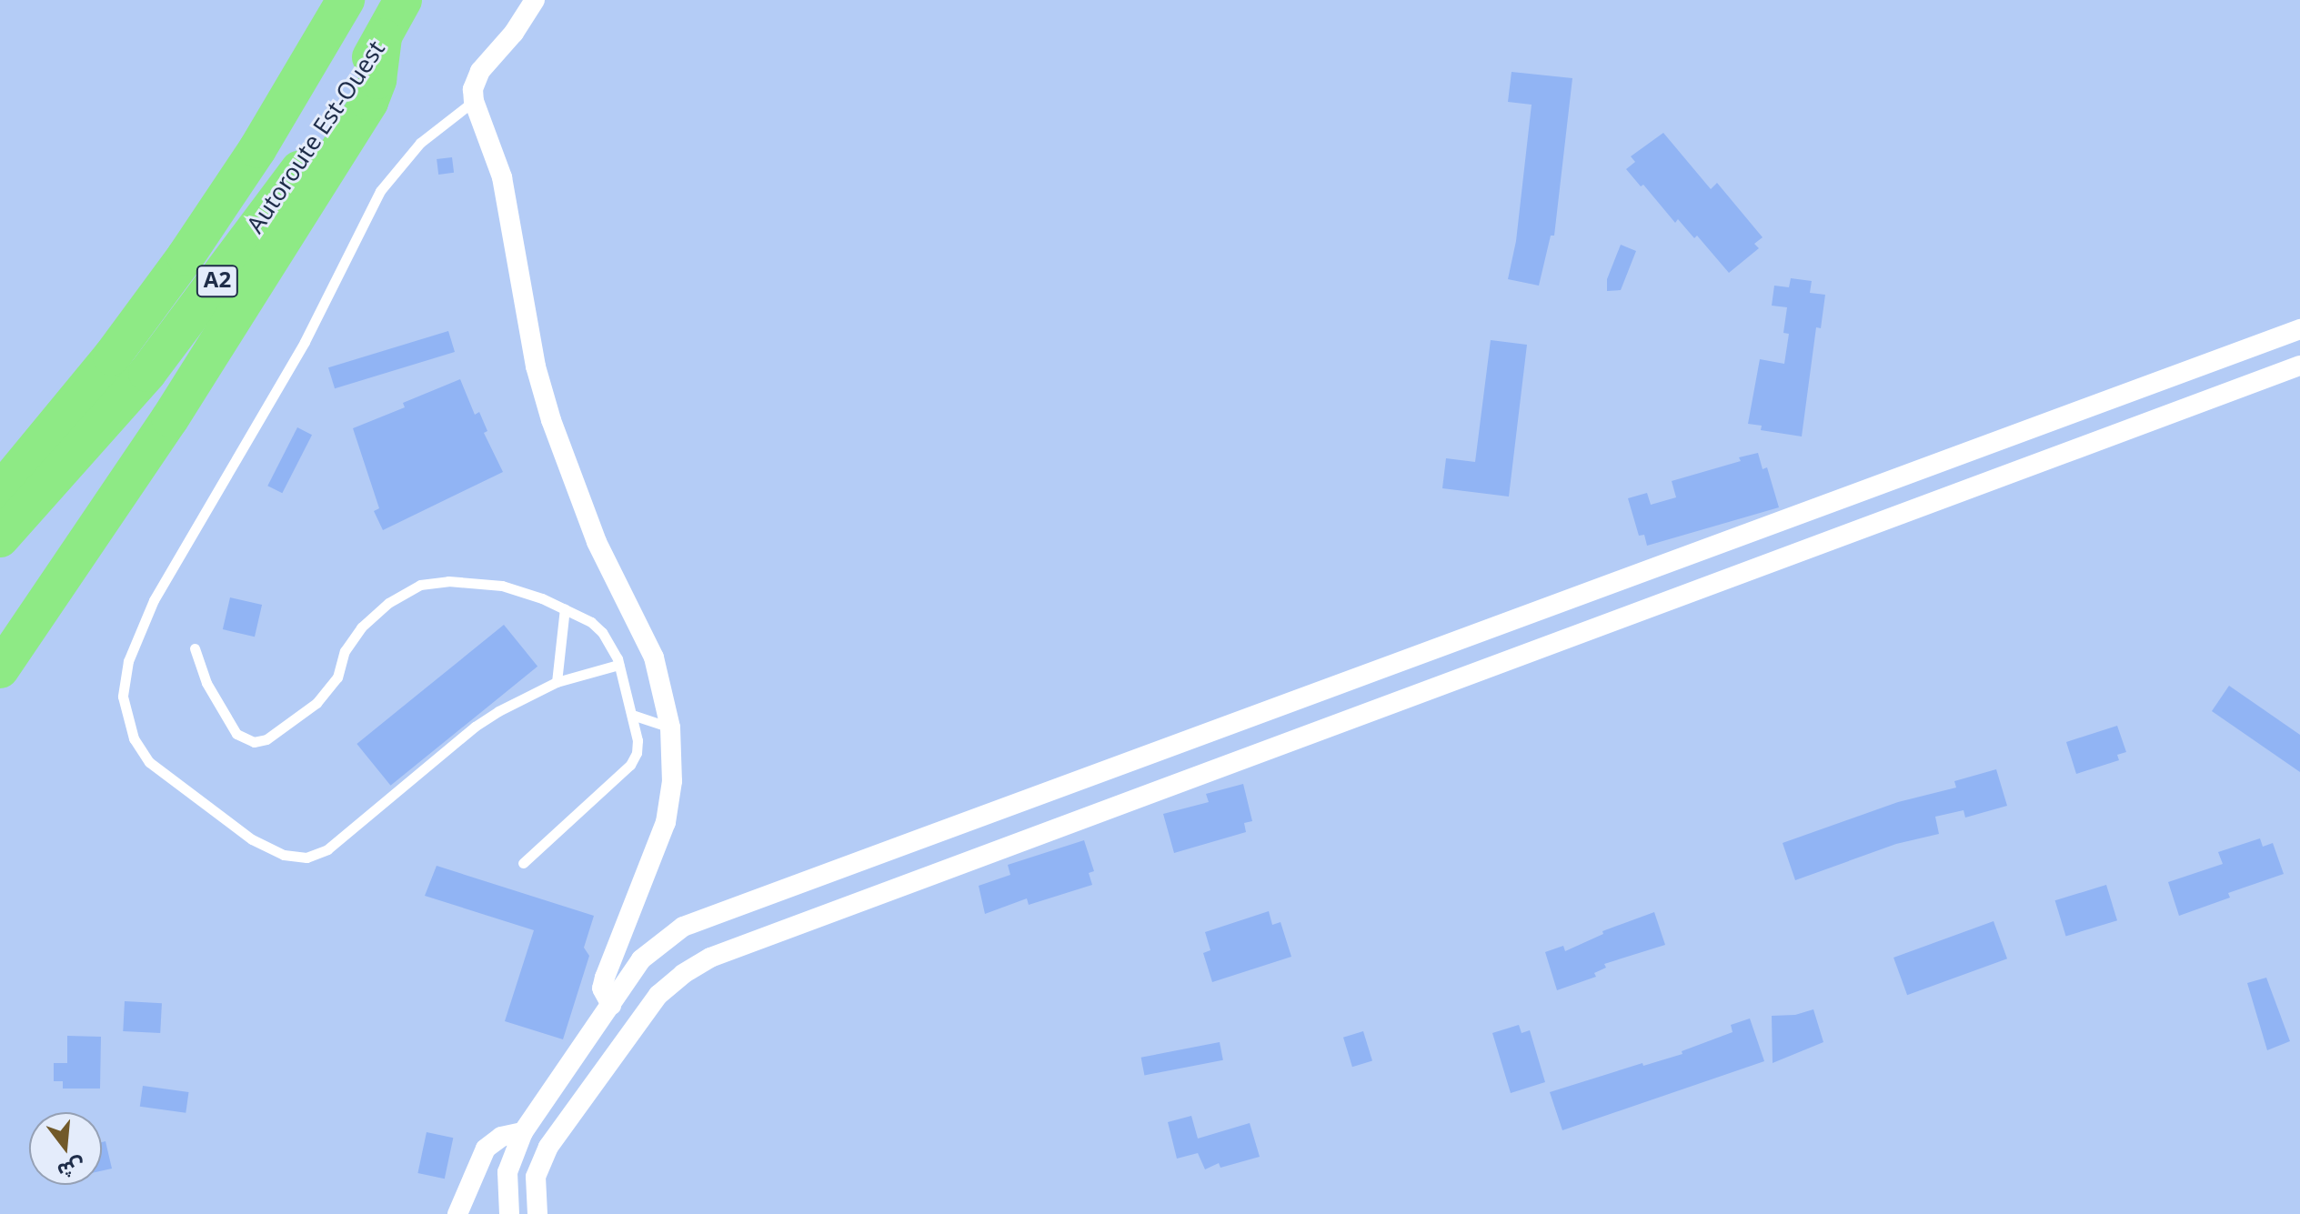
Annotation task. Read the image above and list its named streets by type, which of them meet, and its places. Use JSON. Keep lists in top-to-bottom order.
{
  "streets": {
    "highway": ["Autoroute Est-Ouest", "A2"]
  },
  "north": "bottom"
}
